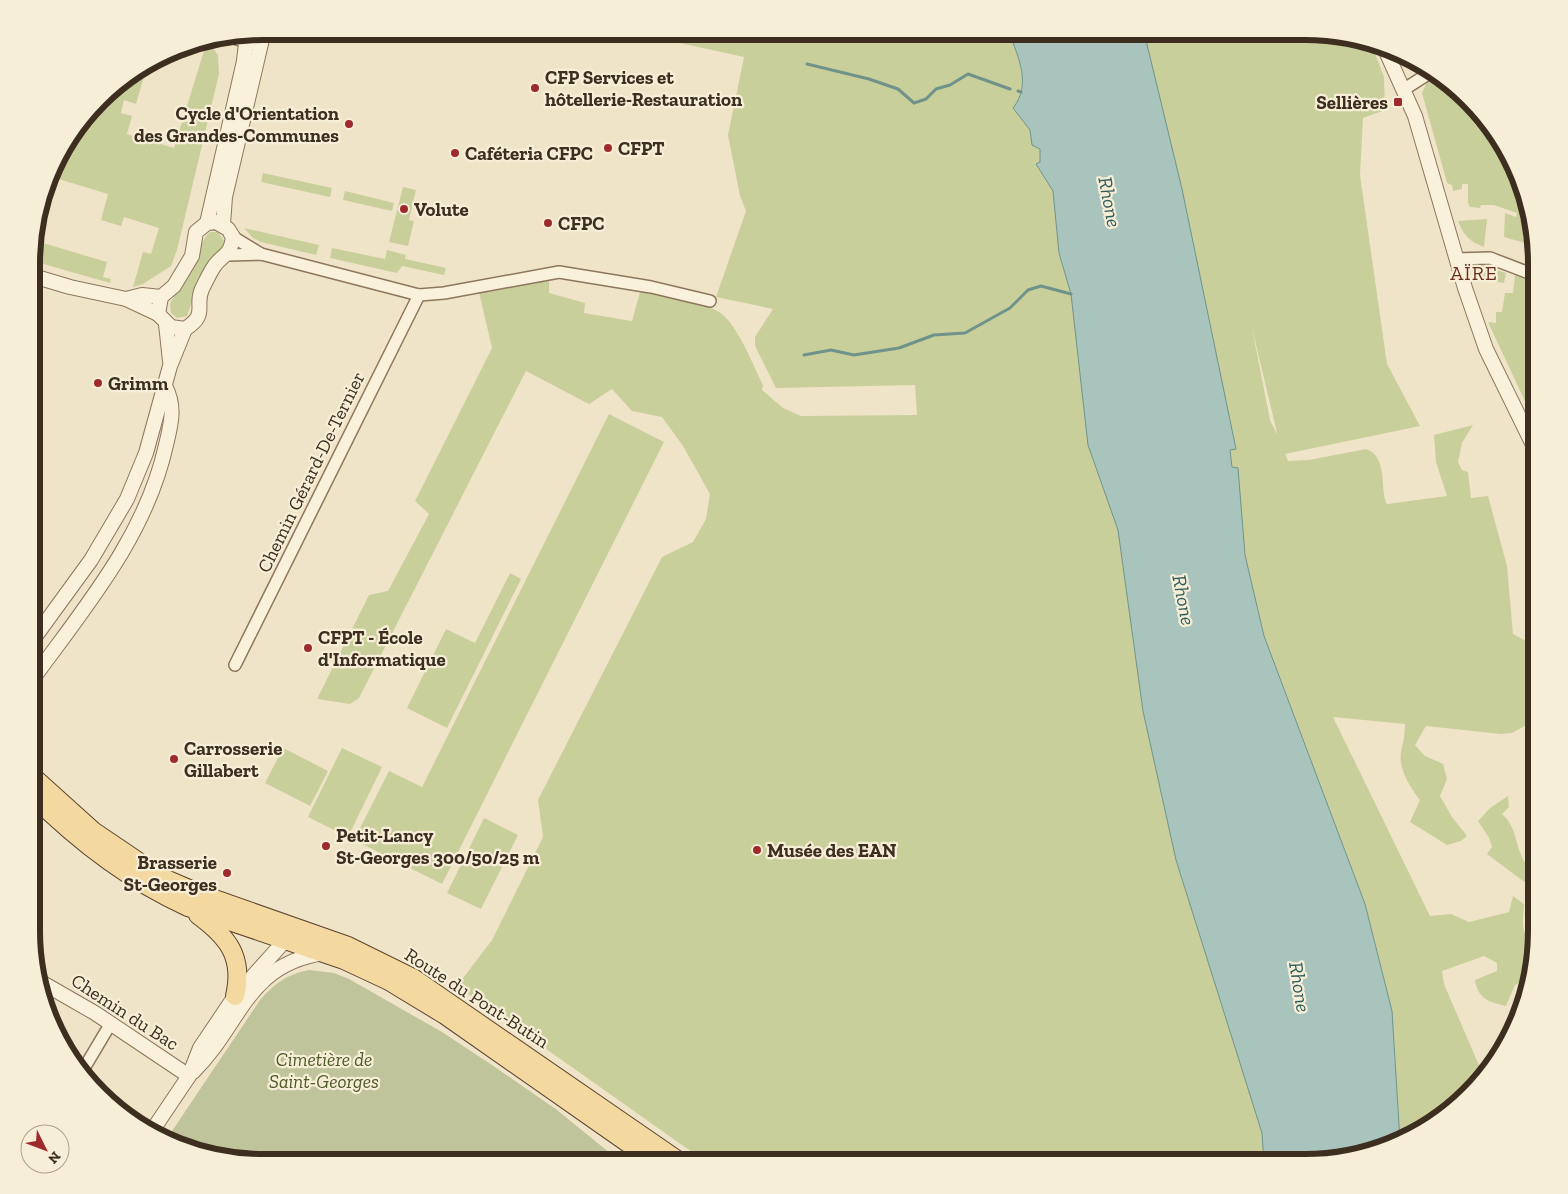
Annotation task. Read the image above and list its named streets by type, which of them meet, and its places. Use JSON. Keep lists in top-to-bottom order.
{
  "streets": {
    "main road": ["Route du Pont-Butin"],
    "street": ["Chemin Gérard-De-Ternier", "Chemin du Bac"]
  },
  "districts": ["AÏRE"],
  "water": ["Rhone"],
  "parks": ["Cimetière de Saint-Georges"],
  "places": {
    "other": [
      "CFP Services et hôtellerie-Restauration",
      "Cycle d'Orientation des Grandes-Communes",
      "CFPT",
      "Caféteria CFPC",
      "Volute",
      "CFPC",
      "Grimm",
      "CFPT - École d'Informatique",
      "Carrosserie Gillabert",
      "Petit-Lancy St-Georges 300/50/25 m",
      "Musée des EAN",
      "Brasserie St-Georges"
    ],
    "transit": ["Sellières"]
  },
  "north": "bottom right"
}
